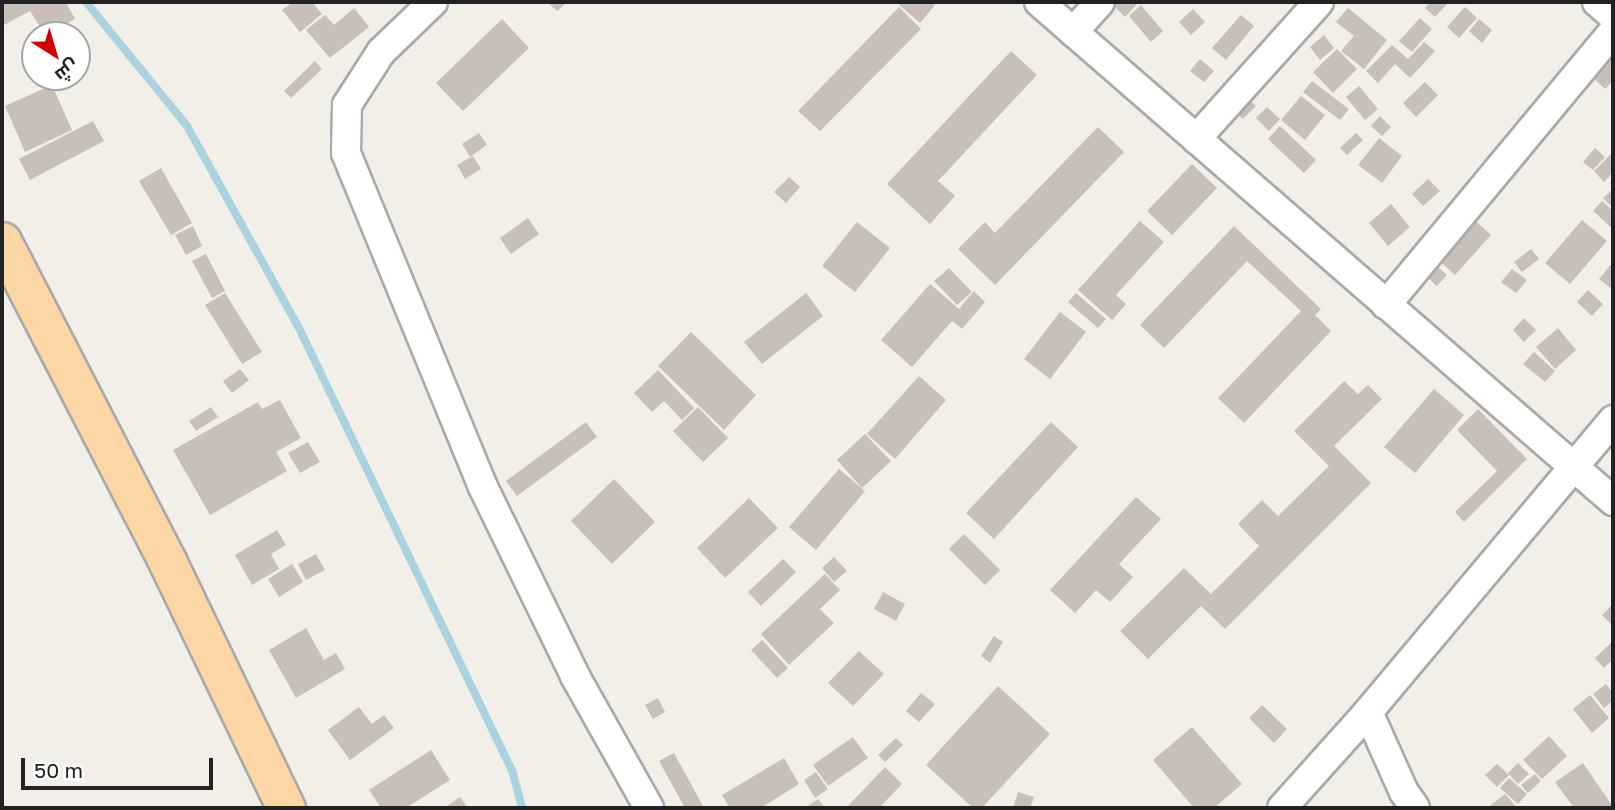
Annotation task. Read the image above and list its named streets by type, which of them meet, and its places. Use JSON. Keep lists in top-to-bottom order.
{
  "scale_bar": "50 m",
  "north": "bottom right"
}
